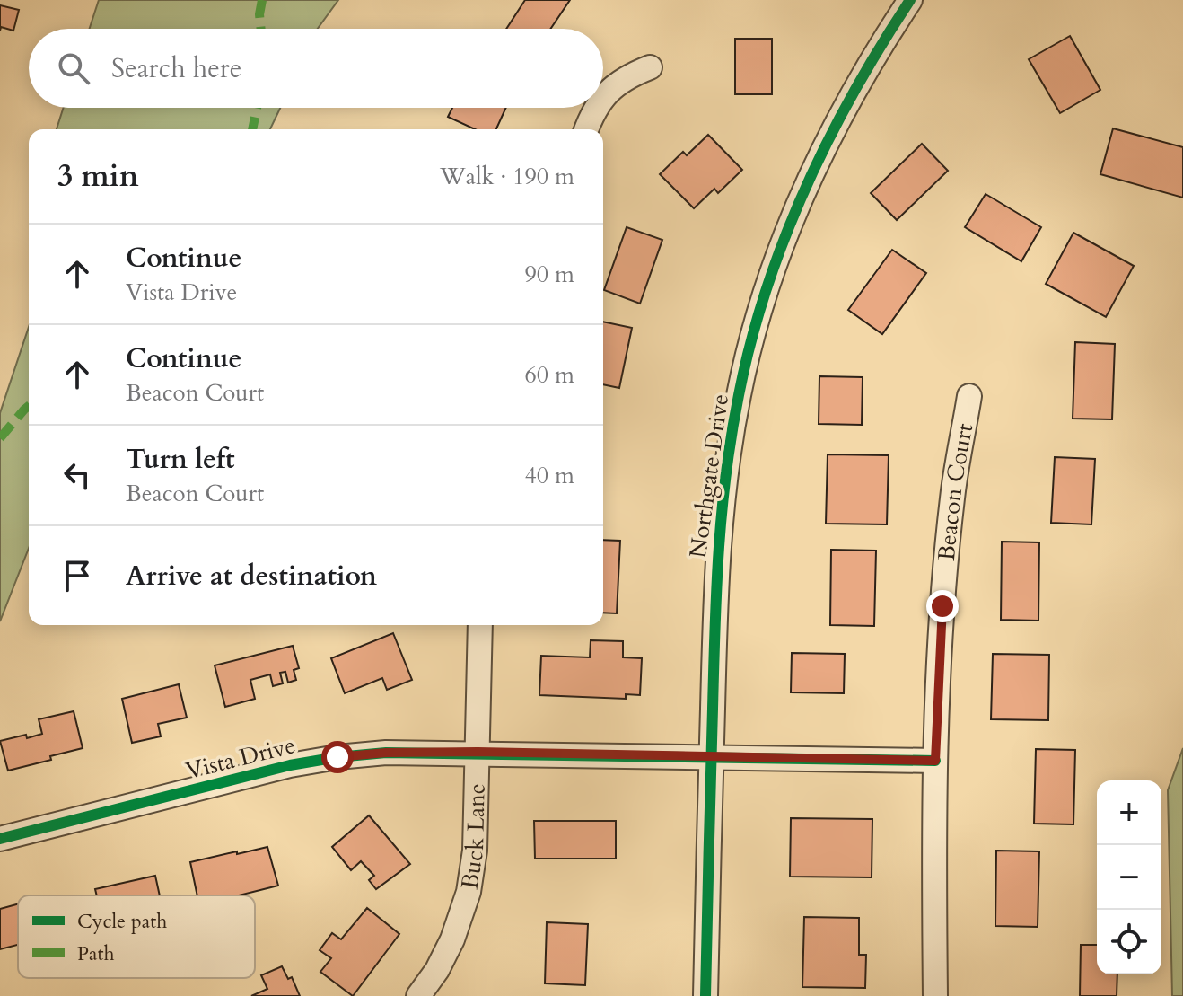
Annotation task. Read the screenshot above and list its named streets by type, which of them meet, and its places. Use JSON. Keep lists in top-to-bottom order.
{
  "streets": {
    "street": [
      "Northgate Drive",
      "Beacon Court",
      "Vista Drive",
      "Buck Lane"
    ]
  },
  "crossings": [
    ["Northgate Drive", "Vista Drive"],
    ["Vista Drive", "Buck Lane"]
  ],
  "legend": ["Cycle path", "Path"],
  "page": {
    "search": "Search here",
    "heading": ["3 min", "Walk · 190 m"],
    "list": [
      ["Continue", "Vista Drive", "90 m"],
      ["Continue", "Beacon Court", "60 m"],
      ["Turn left", "Beacon Court", "40 m"],
      "Arrive at destination"
    ],
    "map_buttons": ["+", "−"]
  }
}
